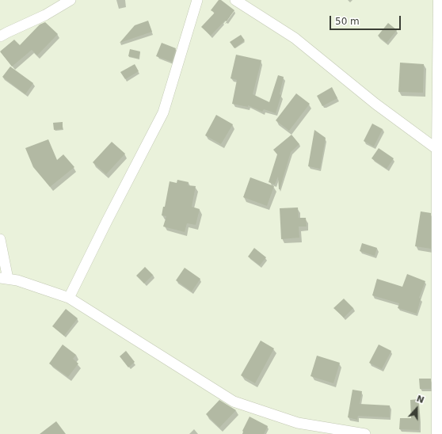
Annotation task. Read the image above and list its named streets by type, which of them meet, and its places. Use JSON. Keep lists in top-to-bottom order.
{
  "scale_bar": "50 m",
  "north": "top"
}
